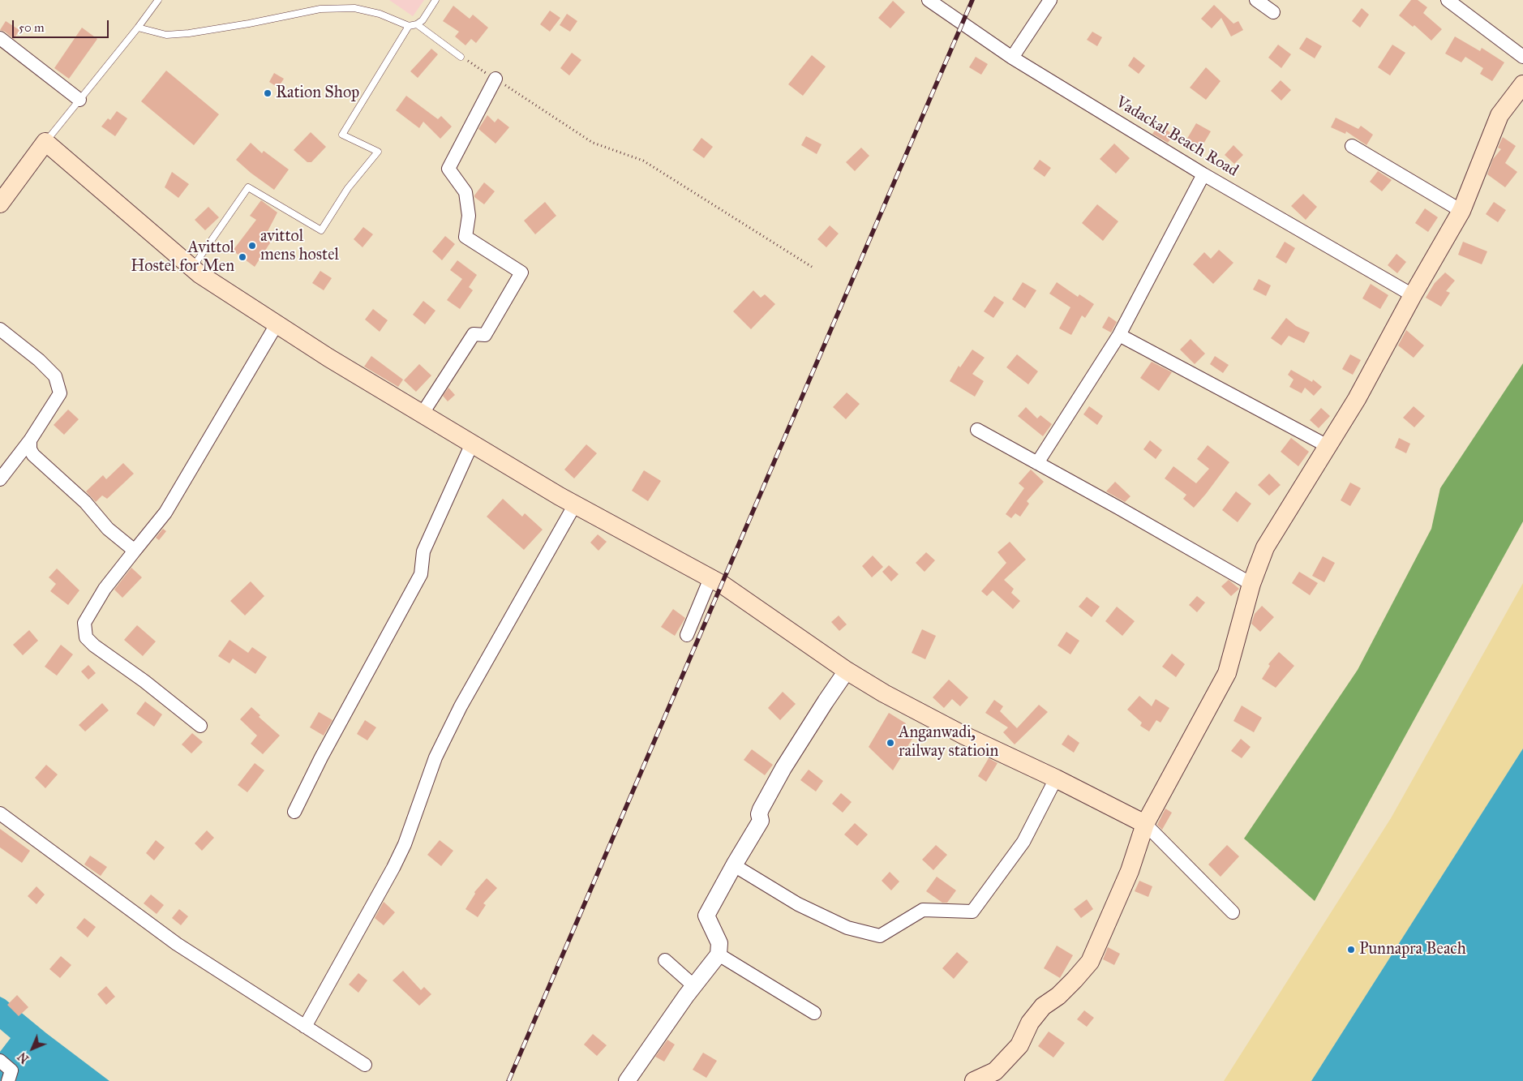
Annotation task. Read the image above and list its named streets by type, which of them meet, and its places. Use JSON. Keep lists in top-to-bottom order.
{
  "streets": {
    "street": ["Vadackal Beach Road"]
  },
  "places": [
    "Ration Shop",
    "avittol mens hostel",
    "Avittol Hostel for Men",
    "Anganwadi, railway statioin",
    "Punnapra Beach"
  ],
  "scale_bar": "50 m",
  "north": "bottom left"
}
